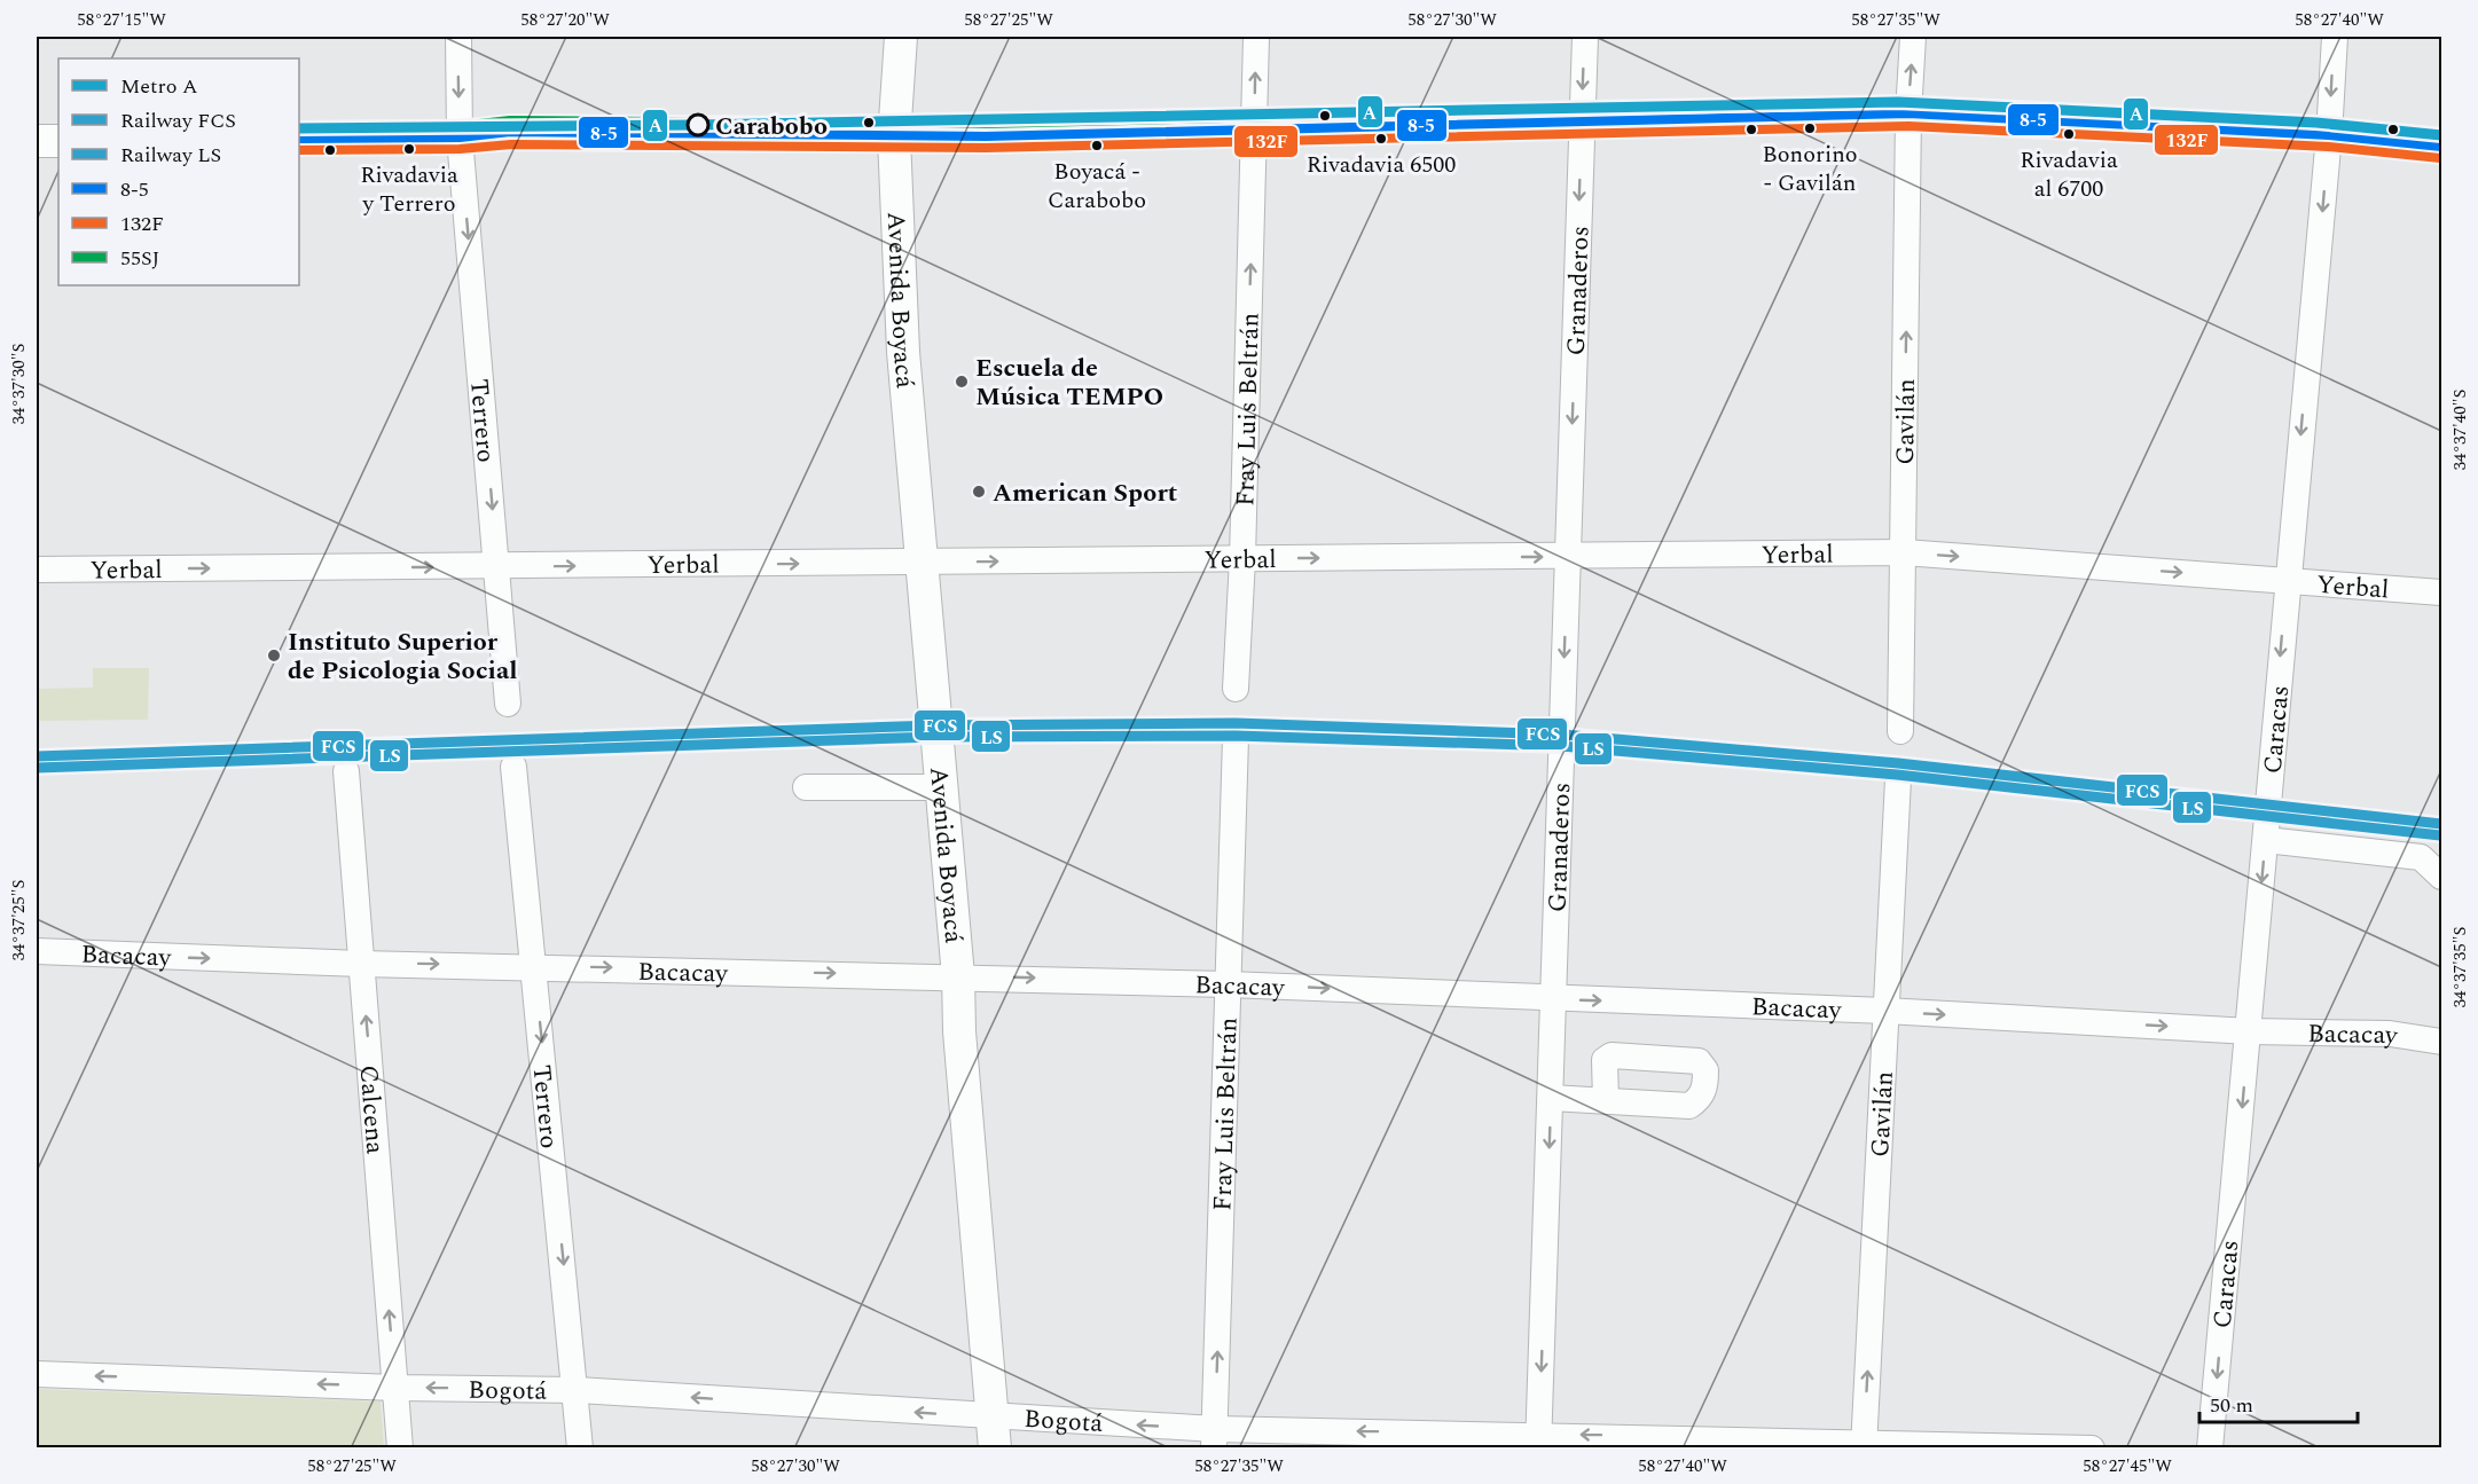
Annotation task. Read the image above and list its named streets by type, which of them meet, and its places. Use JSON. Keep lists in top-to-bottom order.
{
  "streets": {
    "main road": ["Avenida Boyacá"],
    "street": [
      "Granaderos",
      "Fray Luis Beltrán",
      "Terrero",
      "Gavilán",
      "Yerbal",
      "Caracas",
      "Bacacay",
      "Calcena",
      "Bogotá"
    ]
  },
  "crossings": [
    ["Granaderos", "Yerbal"],
    ["Granaderos", "Bacacay"],
    ["Granaderos", "Bogotá"],
    ["Avenida Boyacá", "Yerbal"],
    ["Avenida Boyacá", "Bacacay"],
    ["Avenida Boyacá", "Bogotá"],
    ["Fray Luis Beltrán", "Yerbal"],
    ["Fray Luis Beltrán", "Bacacay"],
    ["Fray Luis Beltrán", "Bogotá"],
    ["Terrero", "Yerbal"],
    ["Terrero", "Bacacay"],
    ["Terrero", "Bogotá"],
    ["Gavilán", "Yerbal"],
    ["Gavilán", "Bacacay"],
    ["Gavilán", "Bogotá"],
    ["Yerbal", "Caracas"],
    ["Caracas", "Bacacay"],
    ["Bacacay", "Calcena"],
    ["Calcena", "Bogotá"]
  ],
  "one_way": [
    "Granaderos",
    "Fray Luis Beltrán",
    "Terrero",
    "Gavilán",
    "Yerbal",
    "Caracas",
    "Bacacay",
    "Calcena",
    "Bogotá"
  ],
  "places": [
    "Carabobo",
    "Bonorino - Gavilán",
    "Rivadavia al 6700",
    "Rivadavia 6500",
    "Boyacá - Carabobo",
    "Rivadavia y Terrero",
    "Escuela de Música TEMPO",
    "American Sport",
    "Instituto Superior de Psicologia Social"
  ],
  "lines": [
    "metro line A",
    "transit line 55SJ",
    "transit line 8-5",
    "transit line 132F",
    "rail line FCS",
    "rail line LS"
  ],
  "legend": [
    "Metro A",
    "Railway FCS",
    "Railway LS",
    "8-5",
    "132F",
    "55SJ"
  ],
  "scale_bar": "50 m",
  "coordinates": [
    "58°27'15\"W",
    "58°27'20\"W",
    "58°27'25\"W",
    "58°27'30\"W",
    "58°27'35\"W",
    "58°27'40\"W",
    "34°37'30\"S",
    "34°37'40\"S",
    "34°37'25\"S",
    "34°37'35\"S",
    "58°27'45\"W"
  ]
}
